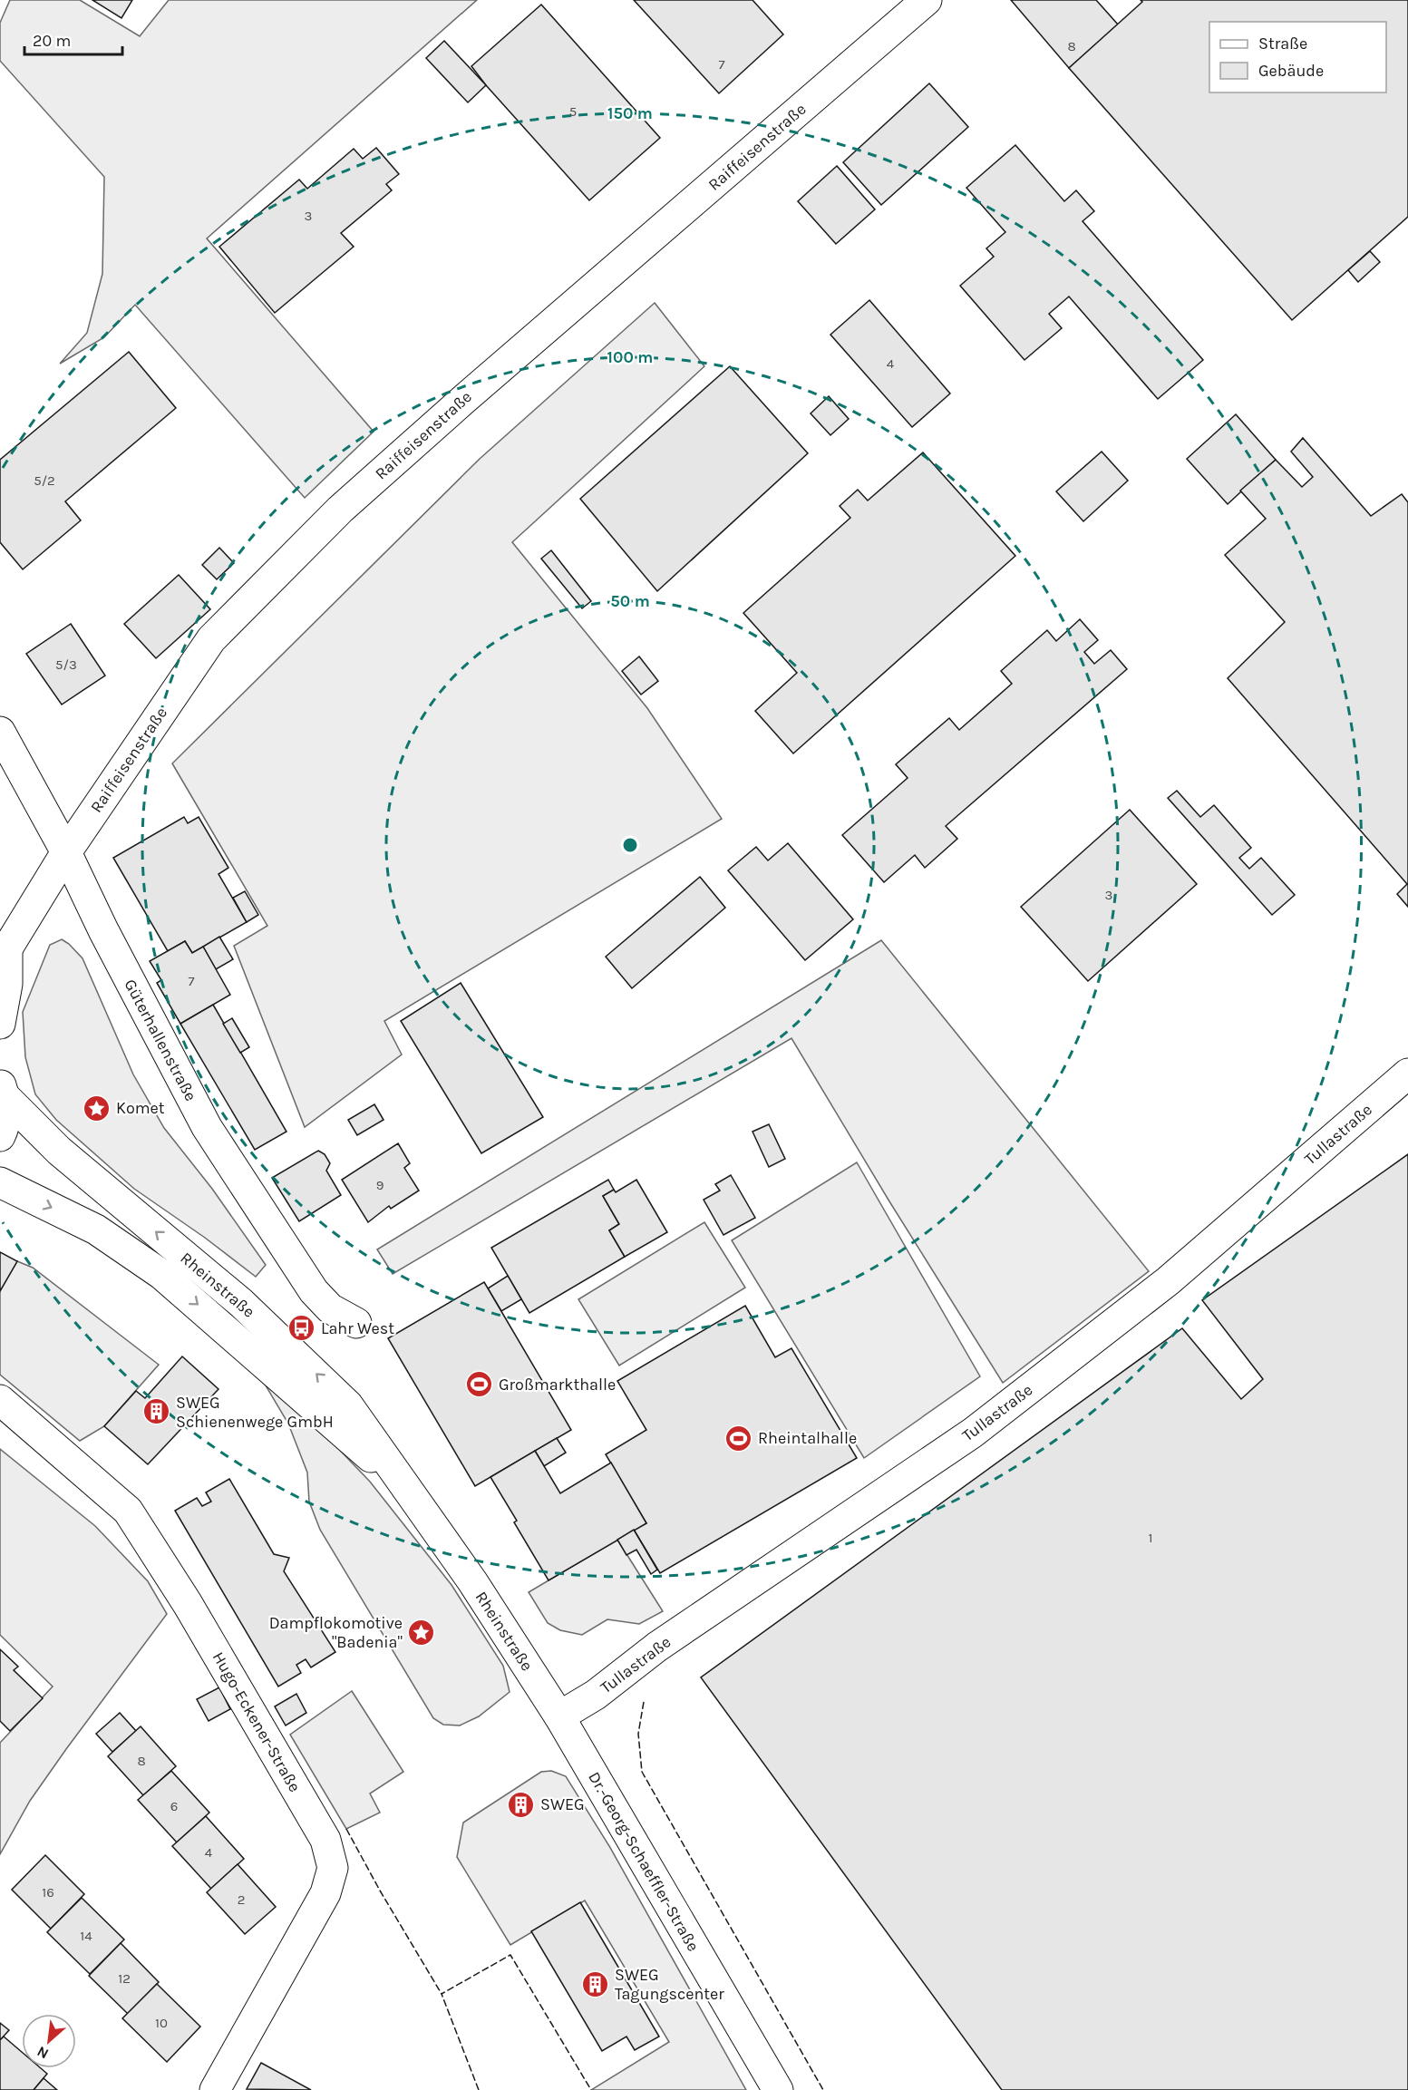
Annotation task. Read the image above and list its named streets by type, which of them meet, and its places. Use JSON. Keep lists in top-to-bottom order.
{
  "streets": {
    "street": [
      "Raiffeisenstraße",
      "Güterhallenstraße",
      "Tullastraße",
      "Rheinstraße",
      "Hugo-Eckener-Straße",
      "Dr.-Georg-Schaeffler-Straße"
    ]
  },
  "crossings": [
    ["Raiffeisenstraße", "Güterhallenstraße"],
    ["Tullastraße", "Rheinstraße"],
    ["Tullastraße", "Dr.-Georg-Schaeffler-Straße"],
    ["Rheinstraße", "Dr.-Georg-Schaeffler-Straße"]
  ],
  "places": {
    "place": ["Komet", "Dampflokomotive \"Badenia\""],
    "bus stop": ["Lahr West"],
    "sports": ["Großmarkthalle", "Rheintalhalle"],
    "building": ["SWEG Schienenwege GmbH", "SWEG", "SWEG Tagungscenter"]
  },
  "house_numbers": [
    "8",
    "7",
    "5",
    "3",
    "4",
    "5/2",
    "5/3",
    "3",
    "7",
    "9",
    "1",
    "8",
    "6",
    "4",
    "16",
    "2",
    "14",
    "12",
    "10"
  ],
  "legend": ["Straße", "Gebäude"],
  "scale_bar": "20 m",
  "north": "bottom left",
  "rings": ["150 m", "100 m", "50 m"]
}
